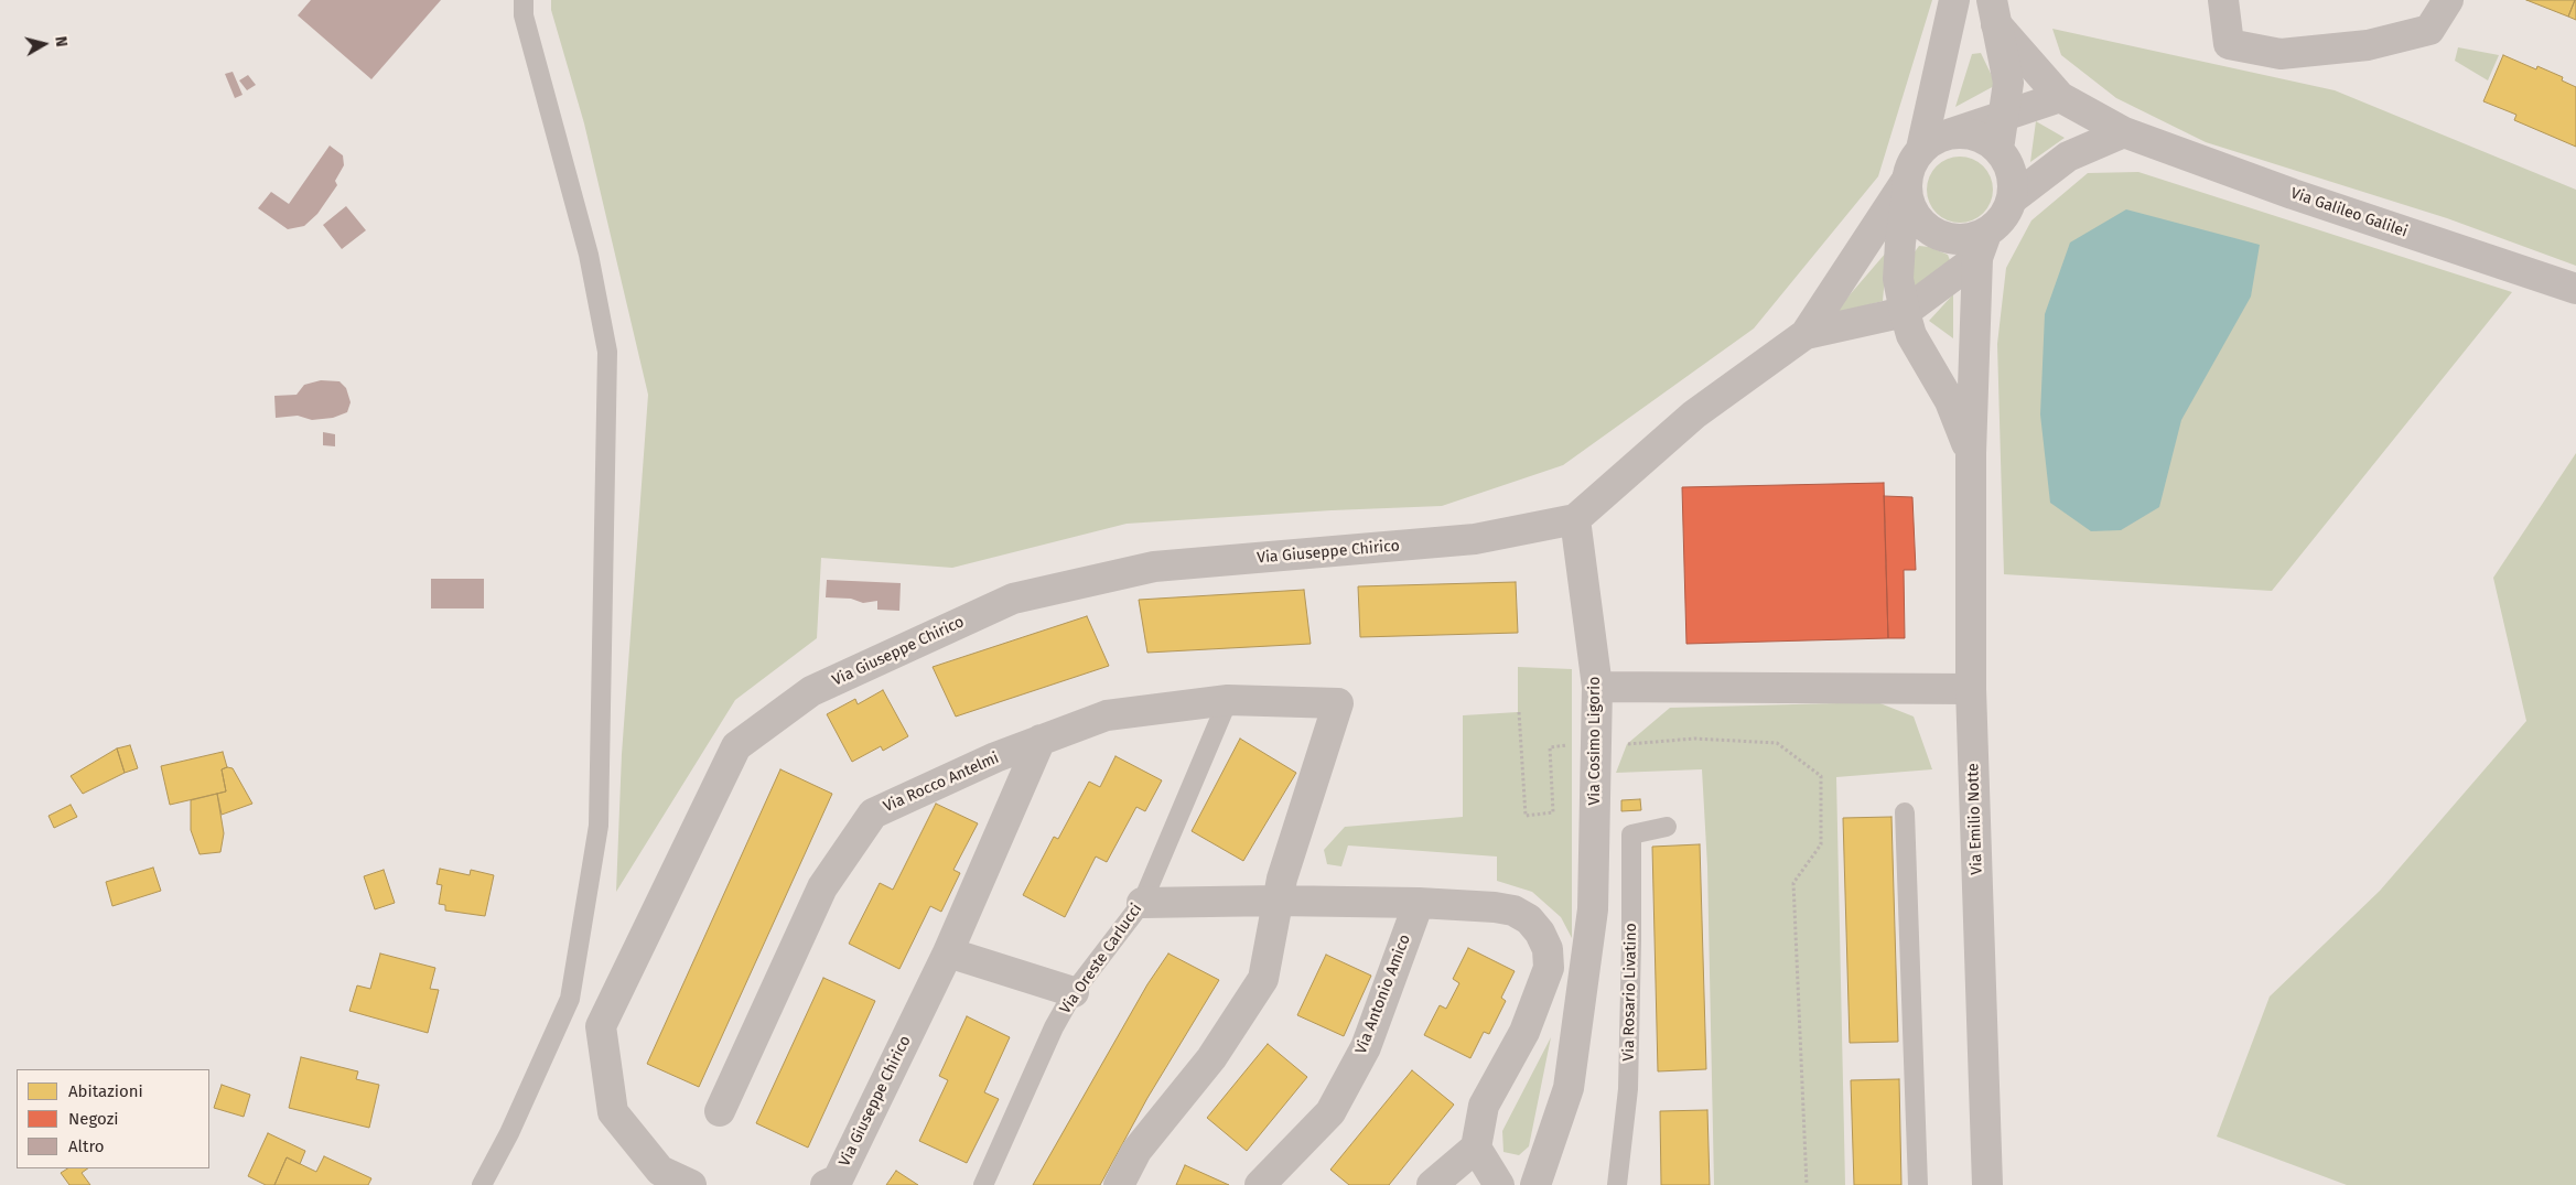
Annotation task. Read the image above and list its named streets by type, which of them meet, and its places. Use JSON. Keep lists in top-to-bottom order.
{
  "streets": {
    "street": [
      "Via Galileo Galilei",
      "Via Giuseppe Chirico",
      "Via Cosimo Ligorio",
      "Via Rocco Antelmi",
      "Via Emilio Notte",
      "Via Antonio Amico"
    ],
    "lane": ["Via Oreste Carlucci", "Via Rosario Livatino"]
  },
  "crossings": [
    ["Via Giuseppe Chirico", "Via Cosimo Ligorio"],
    ["Via Giuseppe Chirico", "Via Rocco Antelmi"],
    ["Via Rocco Antelmi", "Via Oreste Carlucci"]
  ],
  "legend": ["Abitazioni", "Negozi", "Altro"],
  "north": "right"
}
